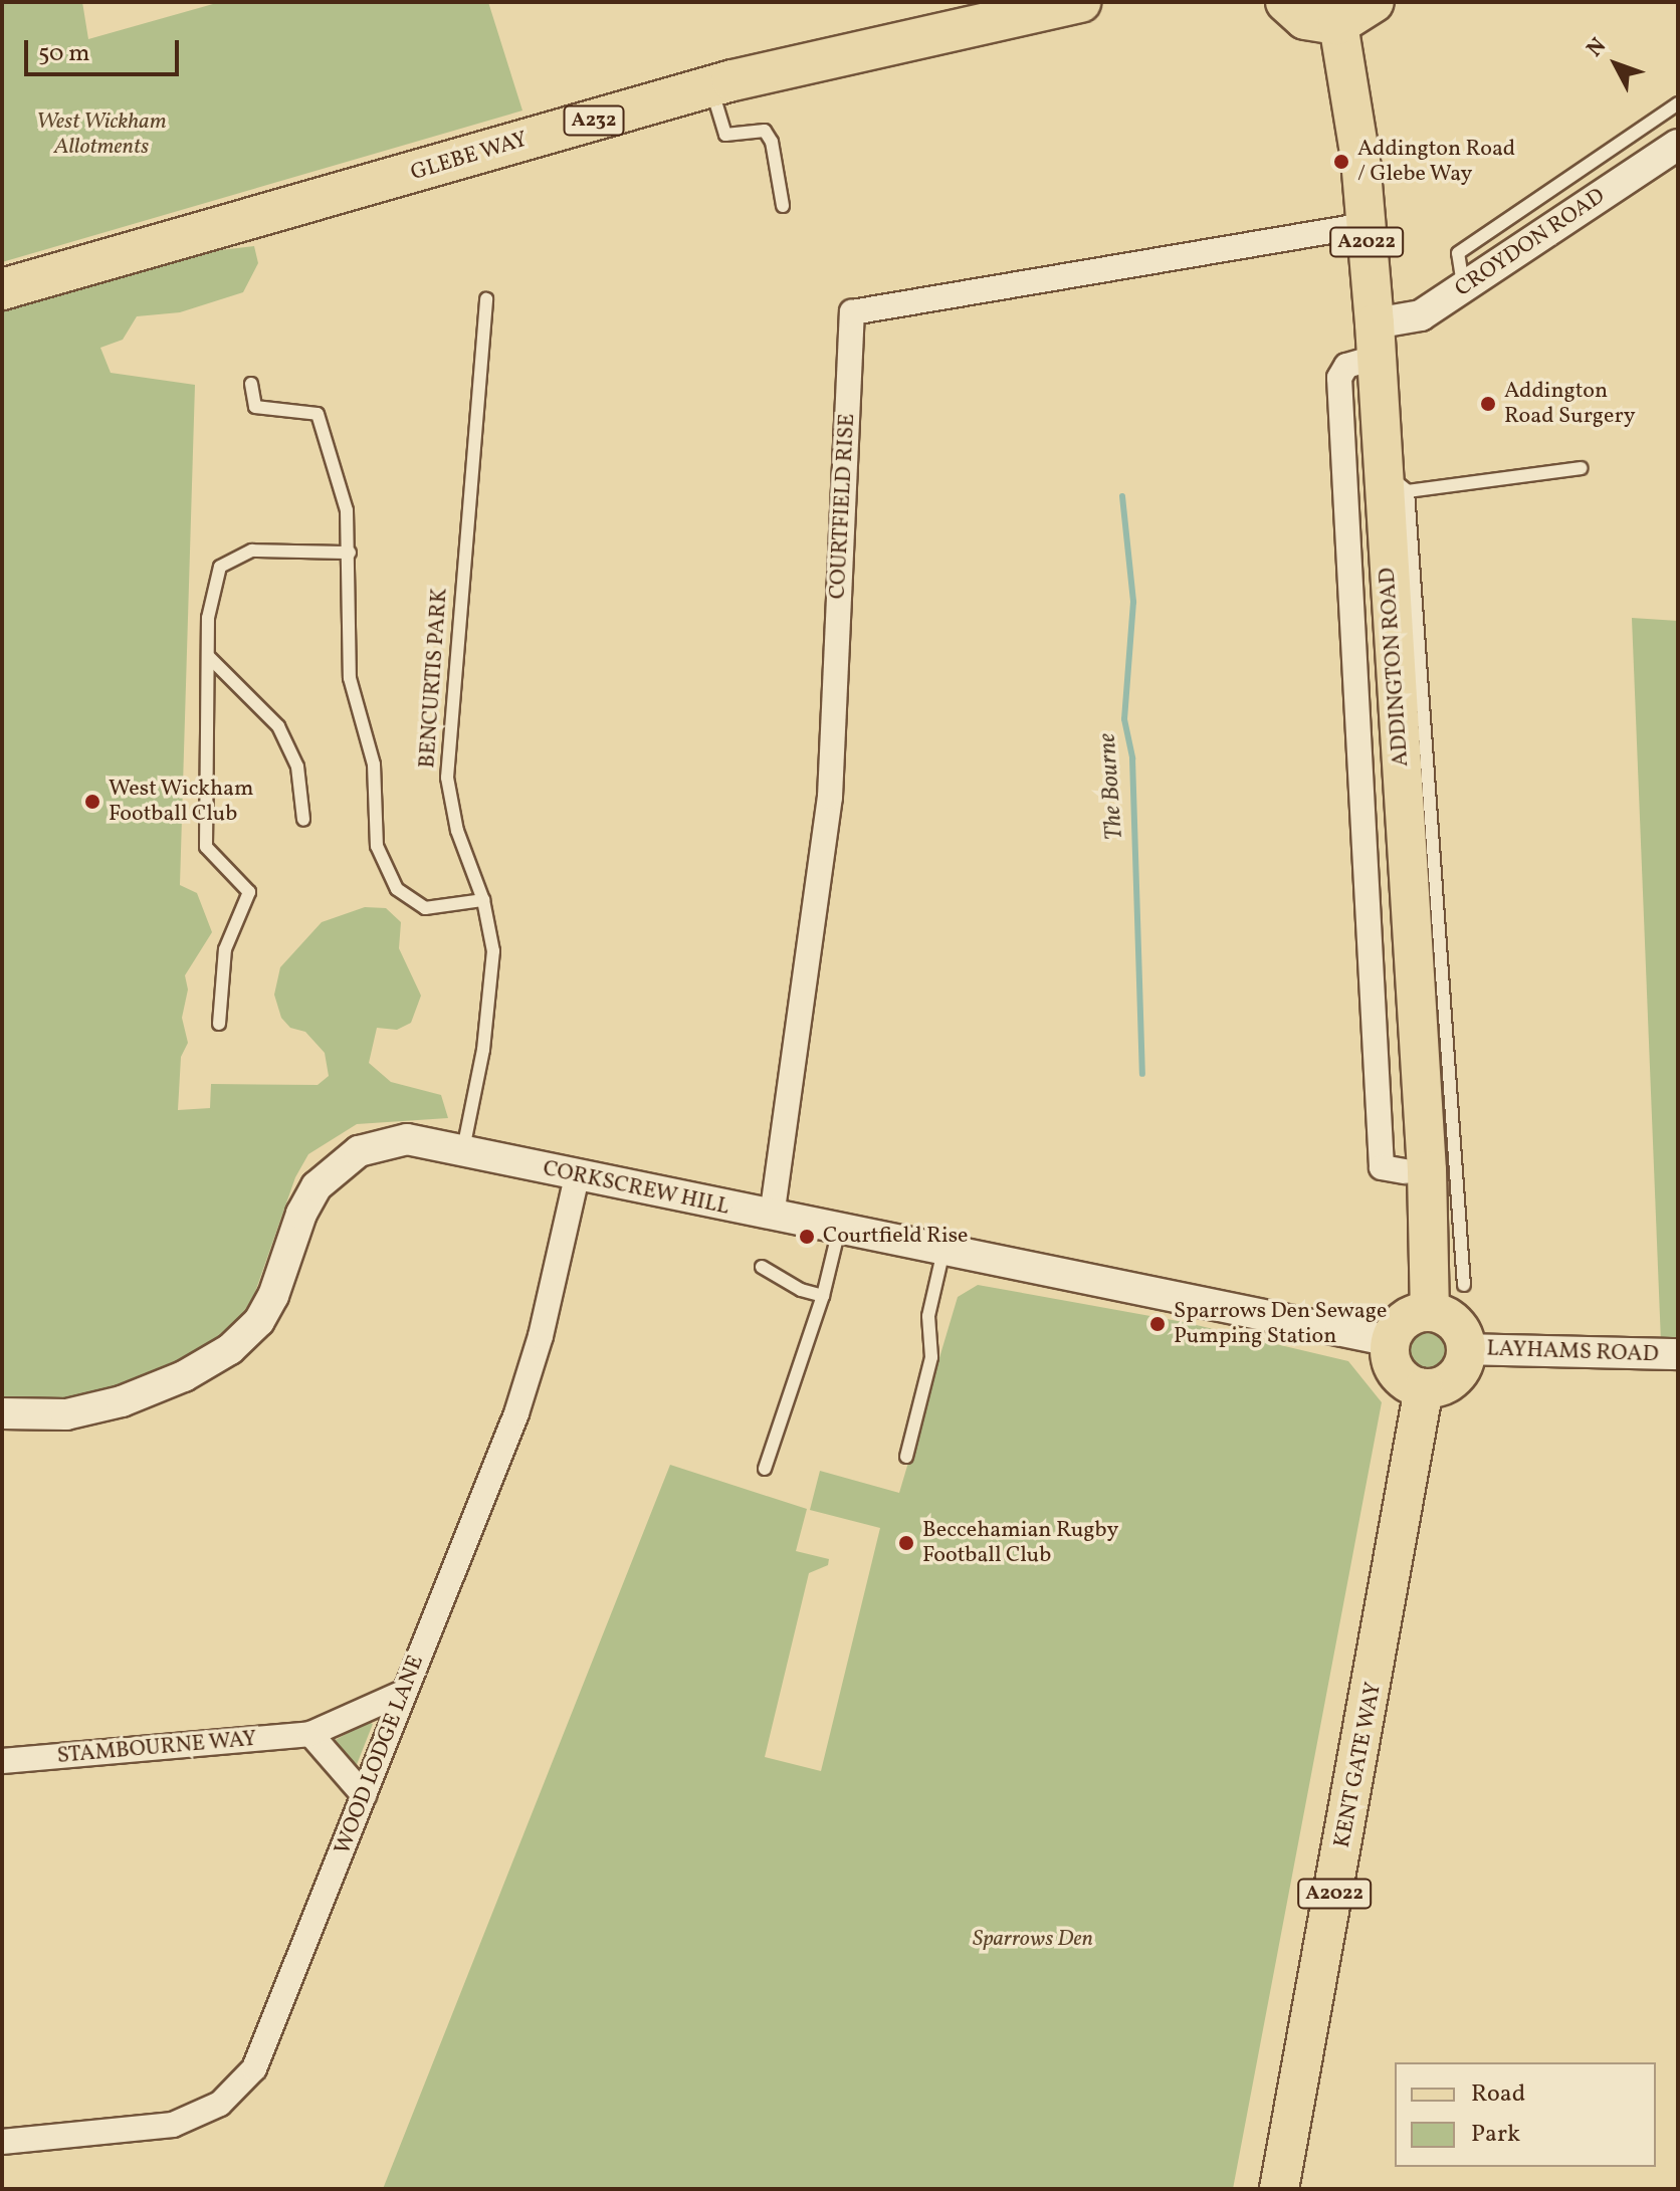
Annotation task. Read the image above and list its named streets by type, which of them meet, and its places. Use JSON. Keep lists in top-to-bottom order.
{
  "streets": {
    "highway": ["A232", "GLEBE WAY"],
    "main road": ["A2022", "ADDINGTON ROAD", "KENT GATE WAY"],
    "street": [
      "CROYDON ROAD",
      "COURTFIELD RISE",
      "CORKSCREW HILL",
      "LAYHAMS ROAD",
      "STAMBOURNE WAY",
      "WOOD LODGE LANE"
    ],
    "lane": ["BENCURTIS PARK"]
  },
  "crossings": [
    ["CROYDON ROAD", "ADDINGTON ROAD"],
    ["COURTFIELD RISE", "ADDINGTON ROAD"],
    ["COURTFIELD RISE", "CORKSCREW HILL"],
    ["ADDINGTON ROAD", "CORKSCREW HILL"],
    ["ADDINGTON ROAD", "LAYHAMS ROAD"],
    ["ADDINGTON ROAD", "KENT GATE WAY"],
    ["BENCURTIS PARK", "CORKSCREW HILL"],
    ["CORKSCREW HILL", "LAYHAMS ROAD"],
    ["CORKSCREW HILL", "WOOD LODGE LANE"],
    ["CORKSCREW HILL", "KENT GATE WAY"],
    ["LAYHAMS ROAD", "KENT GATE WAY"],
    ["STAMBOURNE WAY", "WOOD LODGE LANE"]
  ],
  "water": ["The Bourne"],
  "parks": ["West Wickham Allotments", "Sparrows Den"],
  "places": [
    "Addington Road / Glebe Way",
    "Addington Road Surgery",
    "West Wickham Football Club",
    "Courtfield Rise",
    "Sparrows Den Sewage Pumping Station",
    "Beccehamian Rugby Football Club"
  ],
  "legend": ["Road", "Park"],
  "scale_bar": "50 m",
  "north": "top left"
}
